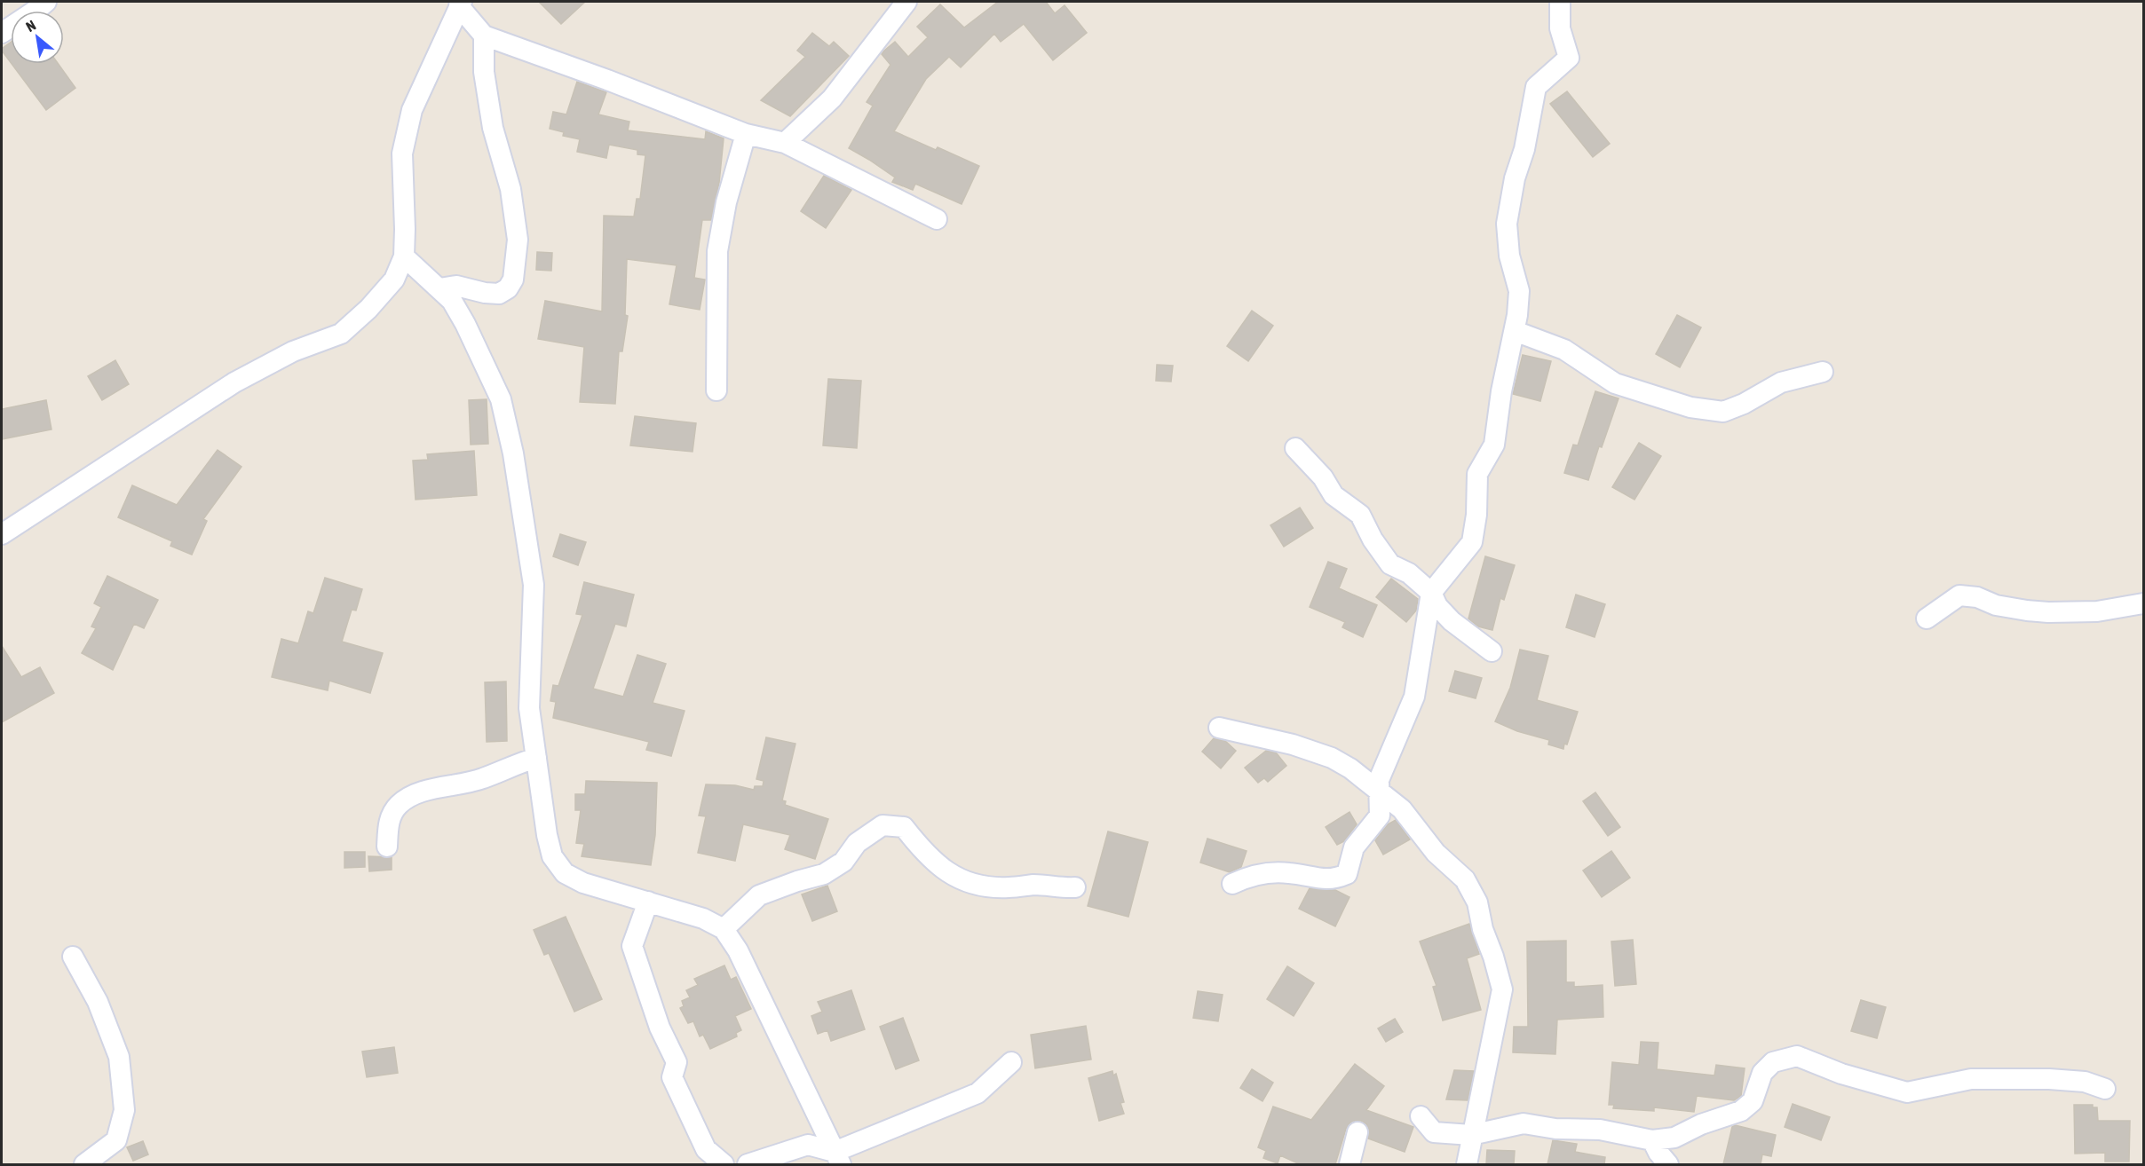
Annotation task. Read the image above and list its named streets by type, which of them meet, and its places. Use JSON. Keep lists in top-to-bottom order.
{
  "north": "top left"
}
